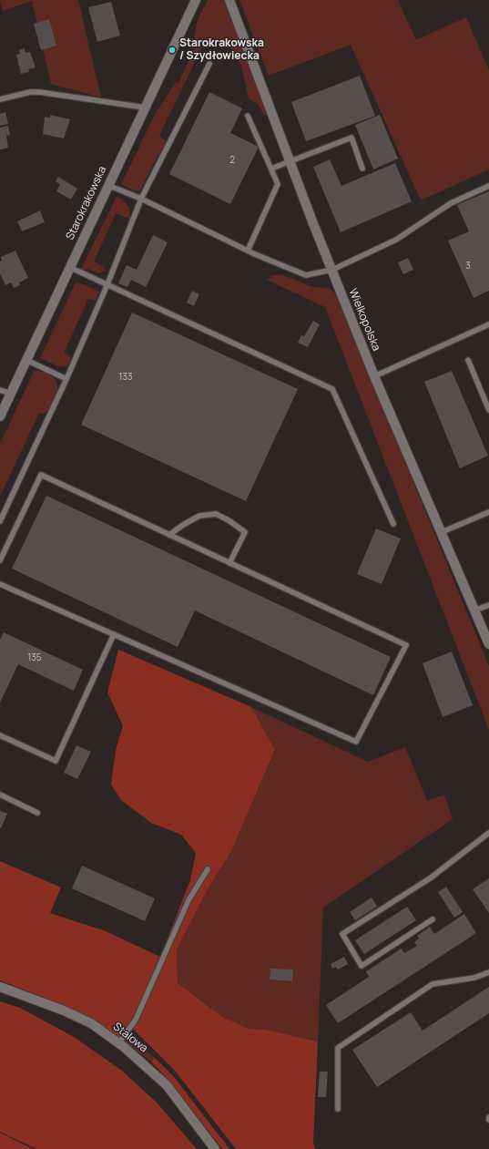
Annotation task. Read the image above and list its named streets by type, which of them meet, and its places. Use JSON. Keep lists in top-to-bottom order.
{
  "streets": {
    "street": ["Starokrakowska", "Wielkopolska", "Stalowa"]
  },
  "places": ["Starokrakowska / Szydłowiecka"],
  "house_numbers": [
    "2",
    "3",
    "133",
    "135"
  ]
}
